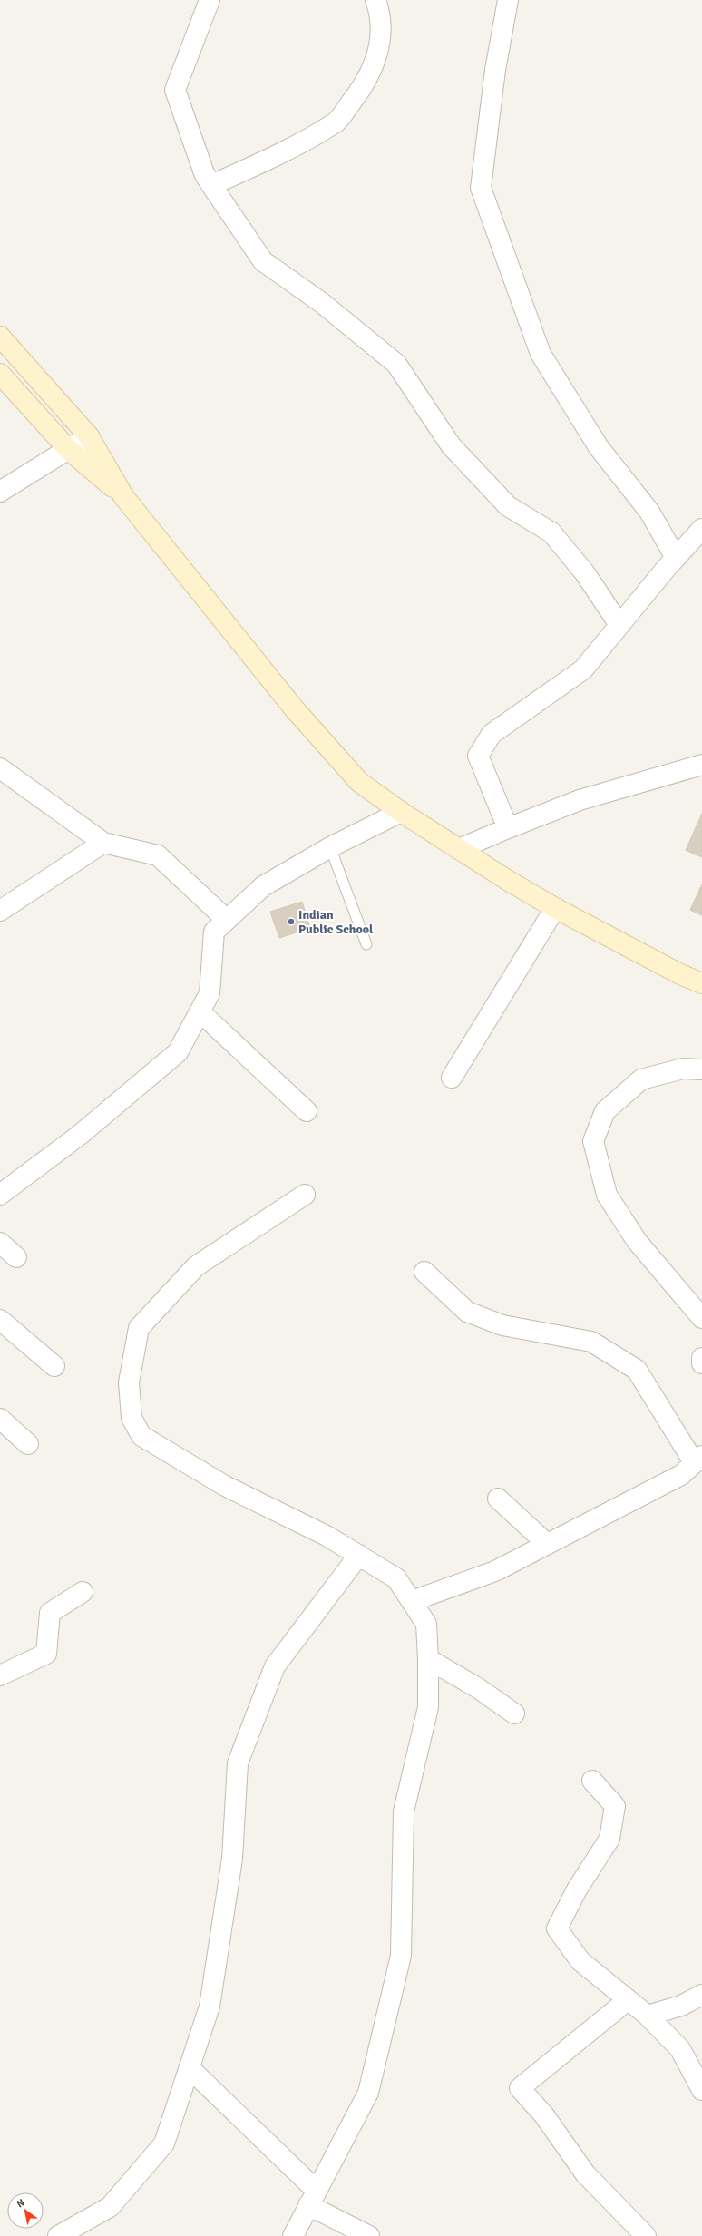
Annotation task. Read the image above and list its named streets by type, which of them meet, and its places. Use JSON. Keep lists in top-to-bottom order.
{
  "places": ["Indian Public School"],
  "north": "top left"
}
